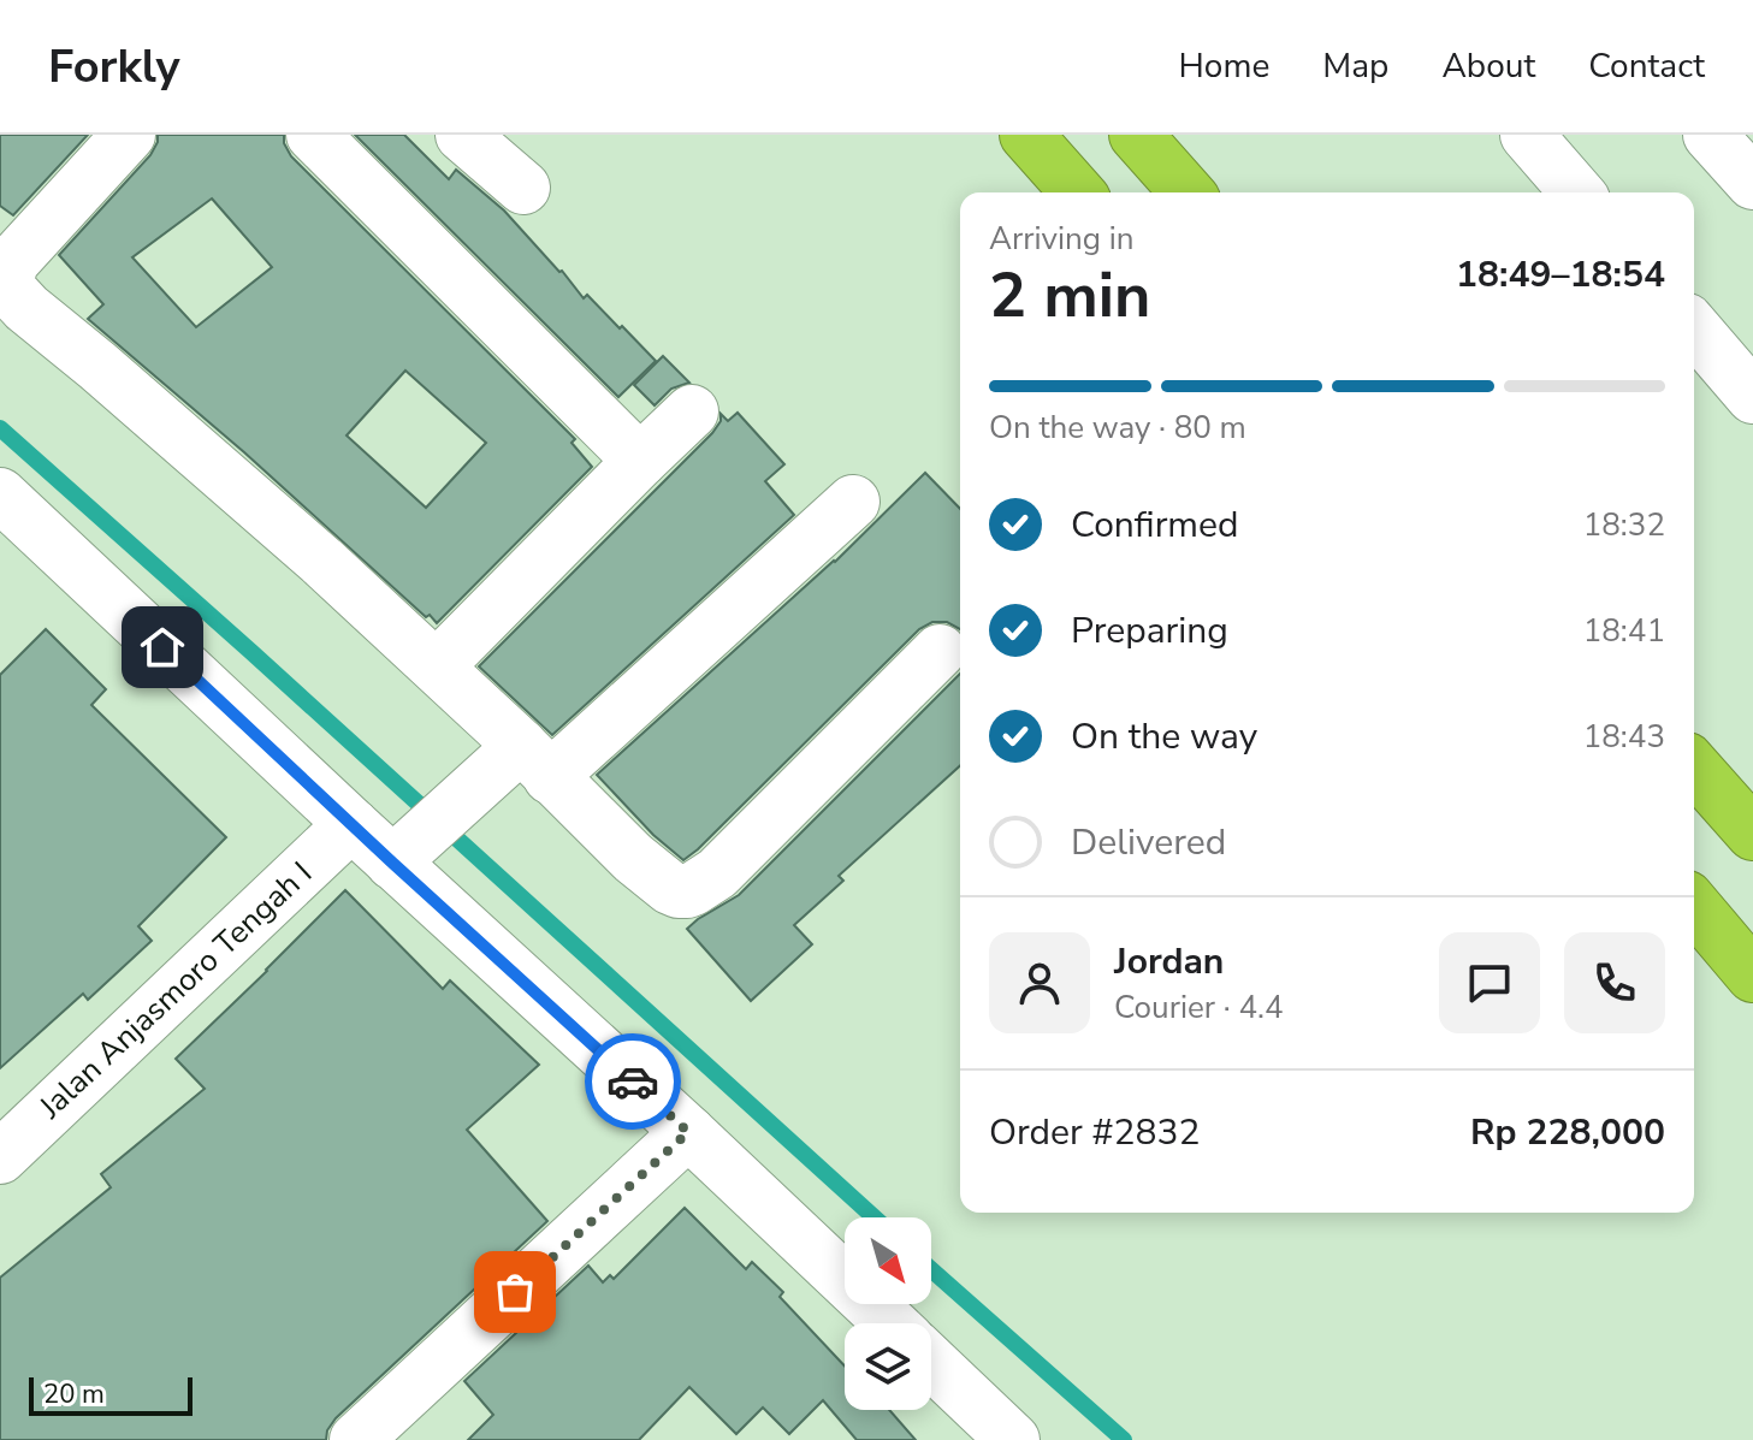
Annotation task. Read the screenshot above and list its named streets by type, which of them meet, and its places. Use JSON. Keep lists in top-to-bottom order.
{
  "streets": {
    "street": ["Jalan Anjasmoro Tengah I"]
  },
  "scale_bar": "20 m",
  "north": "bottom right",
  "page": {
    "header": "Forkly",
    "nav": [
      "Home",
      "Map",
      "About",
      "Contact"
    ],
    "heading": ["2 min", "Arriving in", "18:49–18:54"],
    "panel": [
      "Jordan",
      "Courier · 4.4",
      "Order #2832",
      "Rp 228,000"
    ],
    "bar": "On the way · 80 m",
    "list": [
      ["Confirmed", "18:32"],
      ["Preparing", "18:41"],
      ["On the way", "18:43"],
      "Delivered"
    ],
    "scale": "20 m"
  }
}
